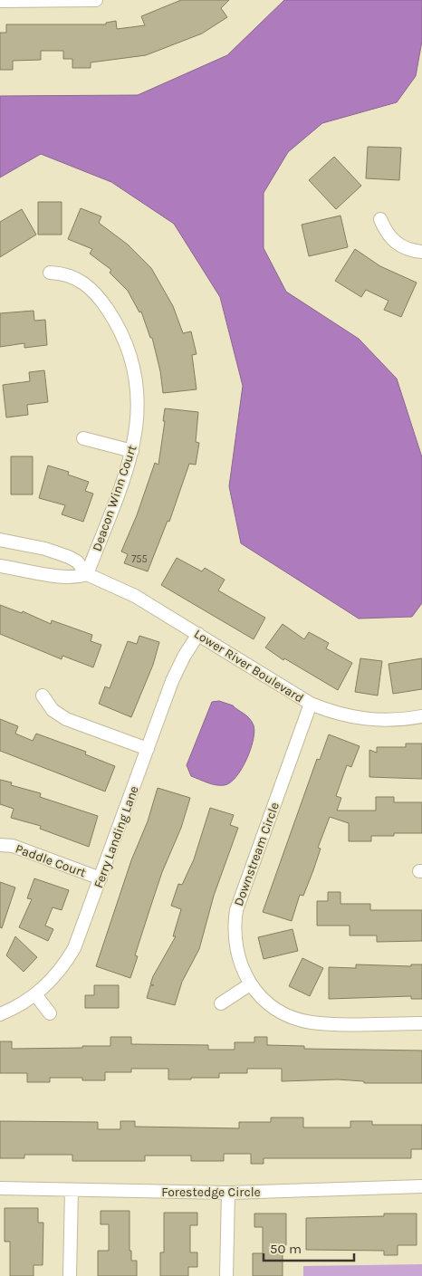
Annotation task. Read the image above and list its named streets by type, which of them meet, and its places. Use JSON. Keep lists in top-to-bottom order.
{
  "streets": {
    "street": [
      "Deacon Winn Court",
      "Lower River Boulevard",
      "Ferry Landing Lane",
      "Downstream Circle",
      "Paddle Court",
      "Forestedge Circle"
    ]
  },
  "crossings": [
    ["Deacon Winn Court", "Lower River Boulevard"],
    ["Lower River Boulevard", "Ferry Landing Lane"],
    ["Lower River Boulevard", "Downstream Circle"],
    ["Ferry Landing Lane", "Paddle Court"]
  ],
  "house_numbers": ["755"],
  "scale_bar": "50 m"
}
